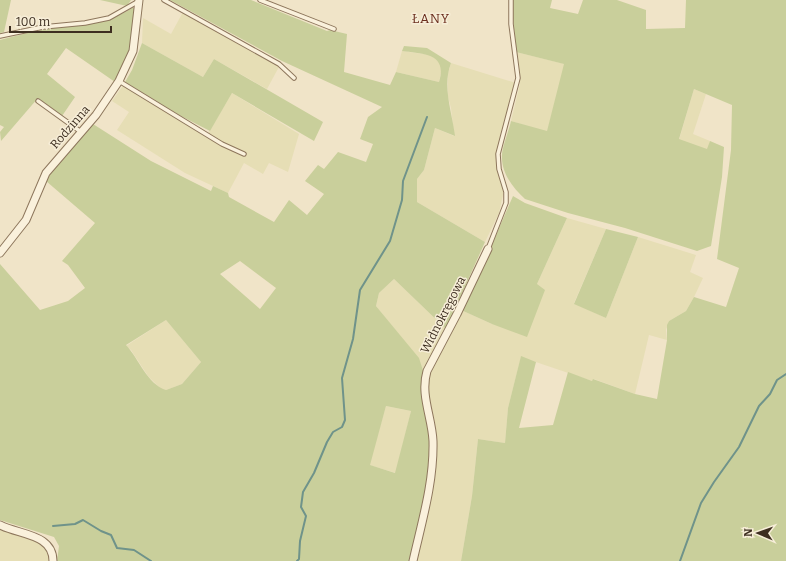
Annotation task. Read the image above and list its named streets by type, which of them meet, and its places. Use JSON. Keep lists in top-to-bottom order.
{
  "streets": {
    "street": ["Rodzinna", "Widnokręgowa"]
  },
  "districts": ["ŁANY"],
  "scale_bar": "100 m",
  "north": "left"
}
